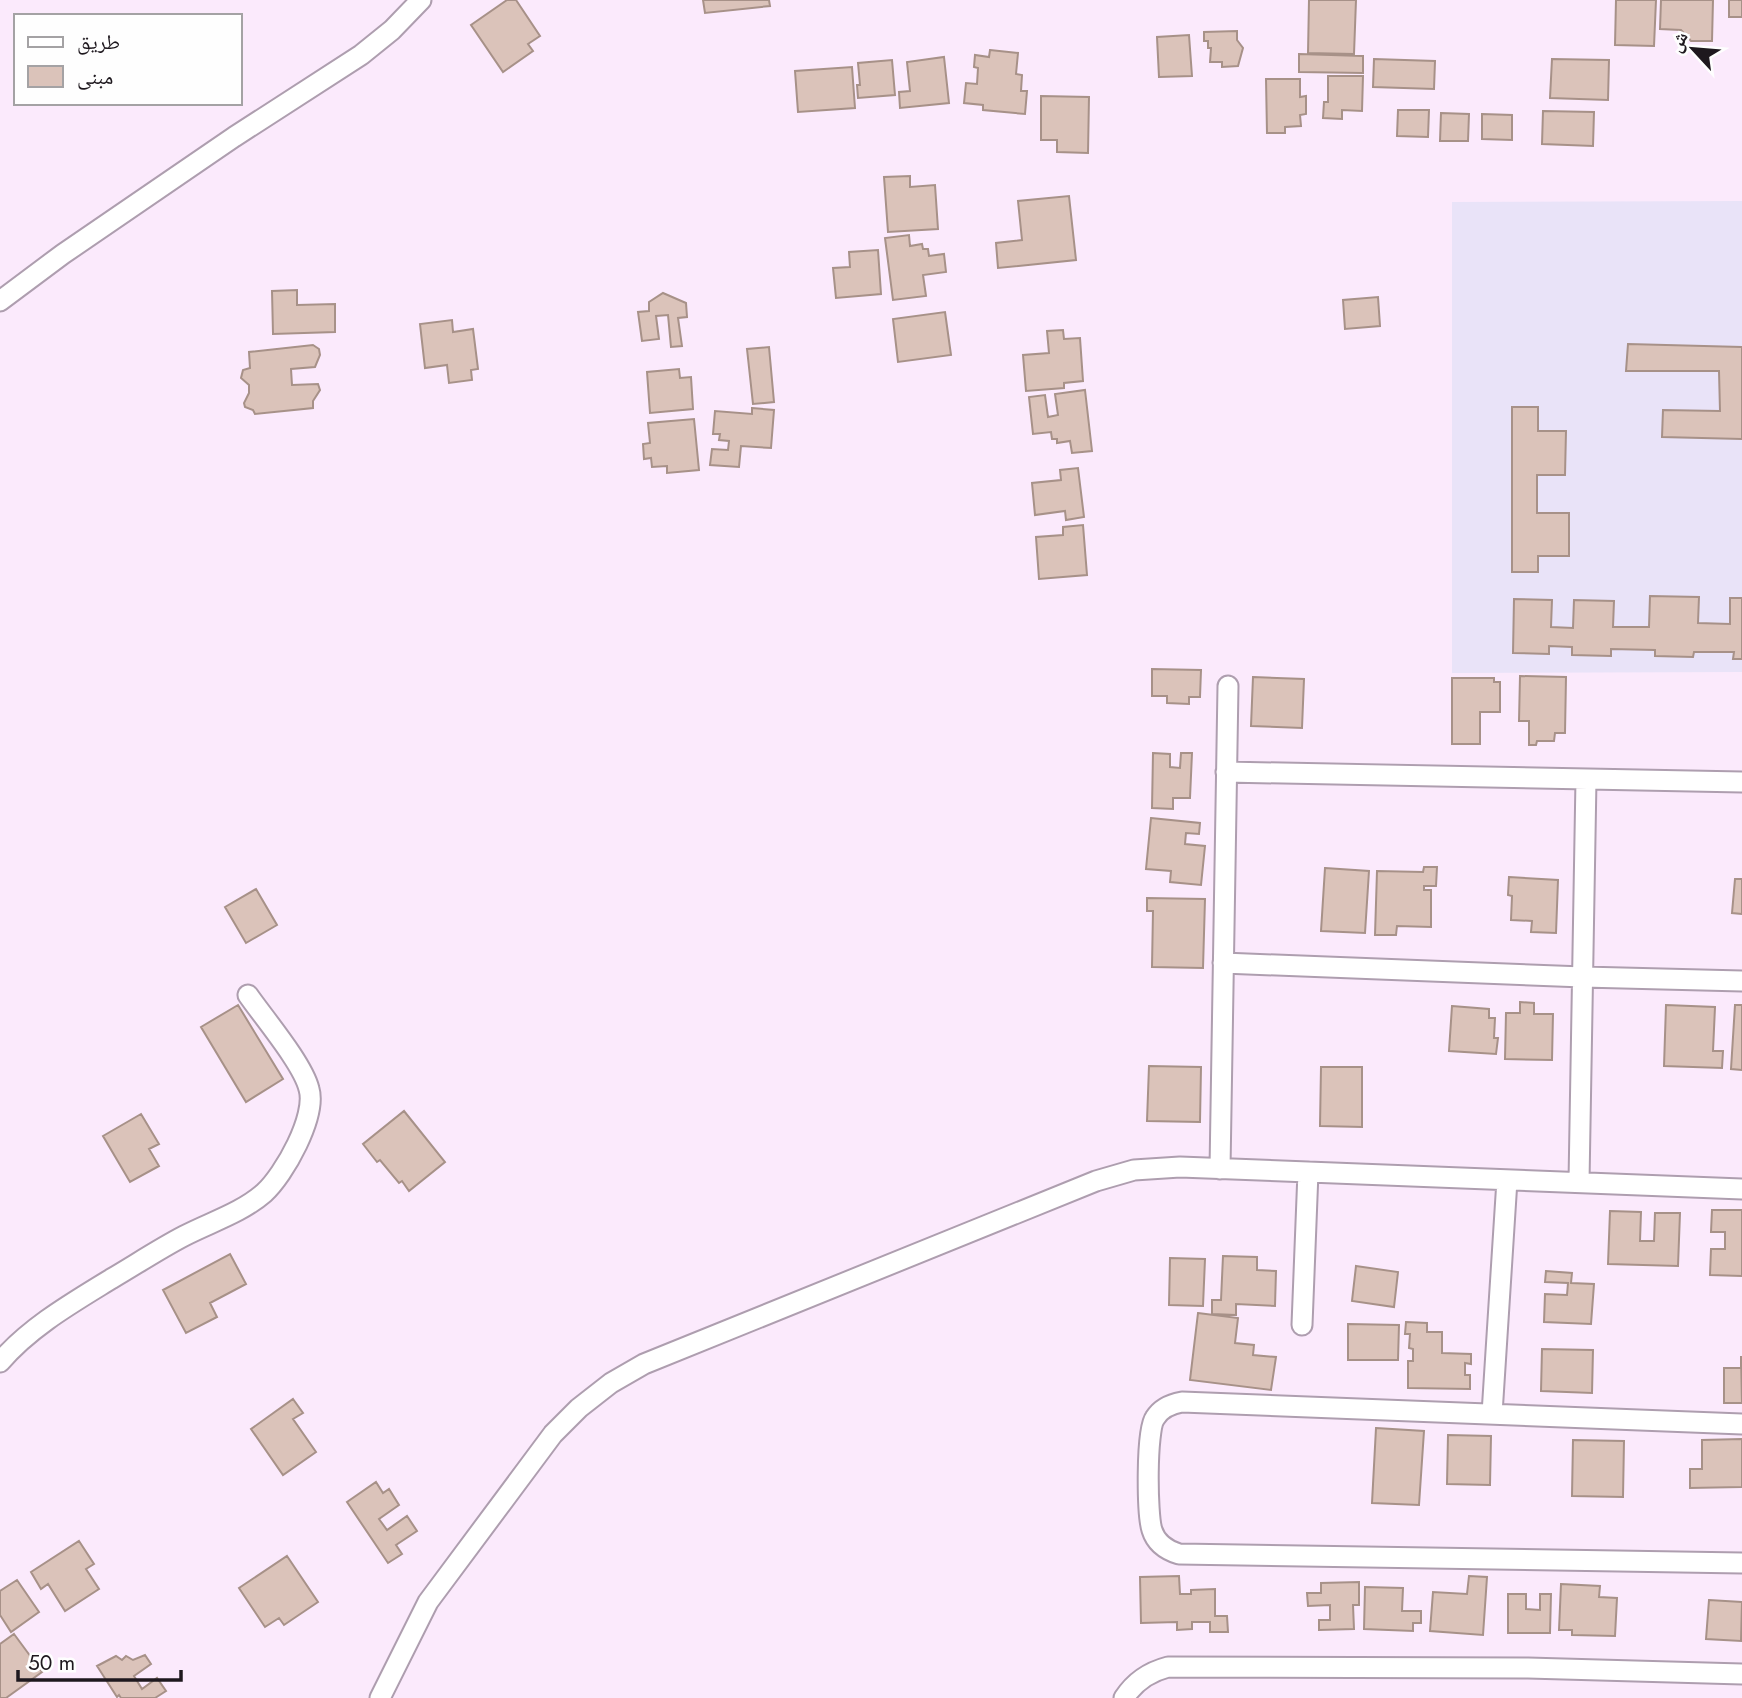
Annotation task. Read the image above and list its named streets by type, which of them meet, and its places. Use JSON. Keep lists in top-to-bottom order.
{
  "legend": ["طريق", "مبنى"],
  "scale_bar": "50 m",
  "north": "top left"
}
